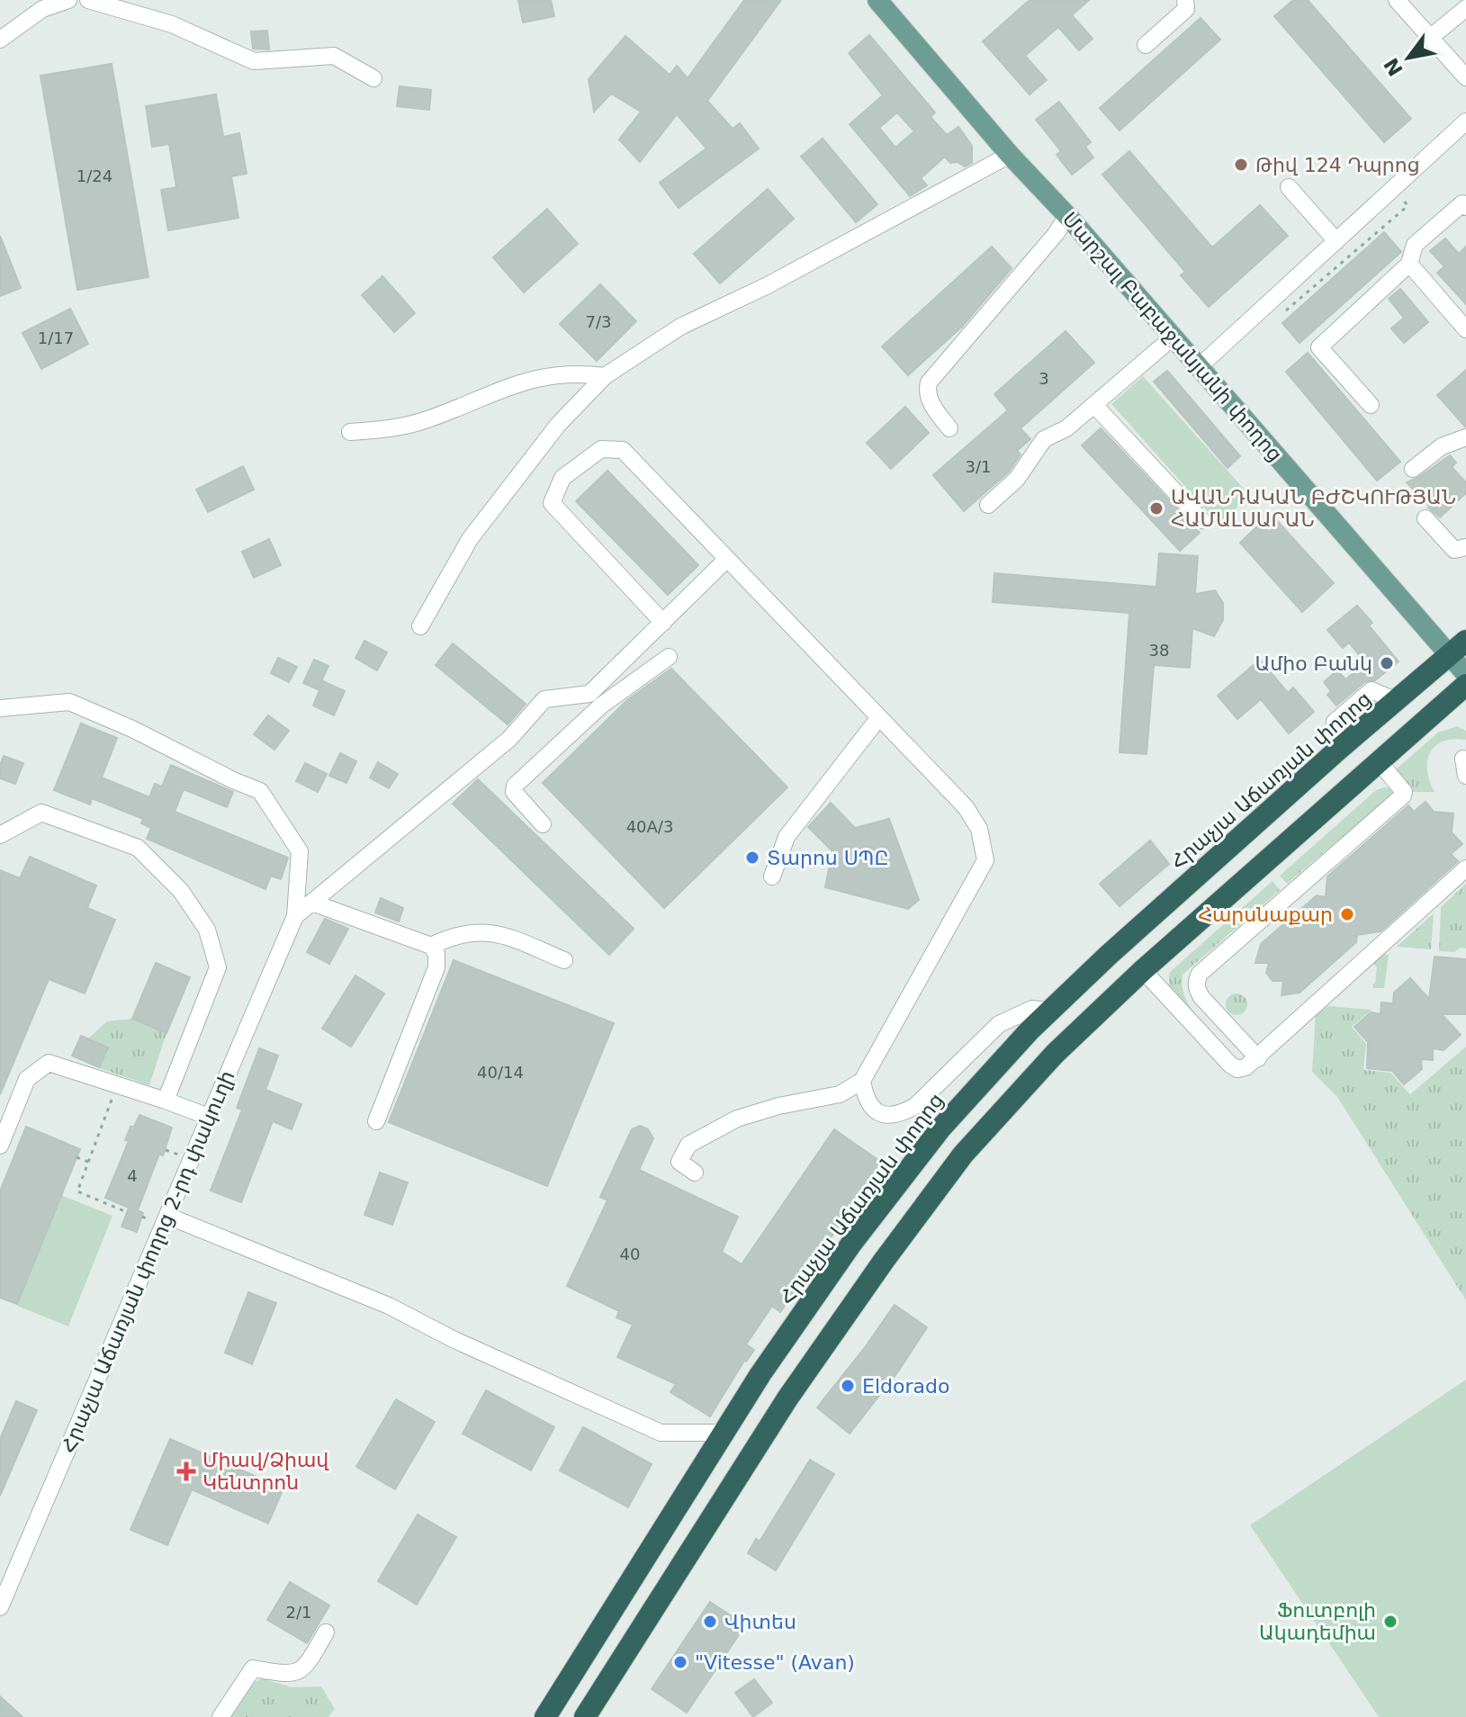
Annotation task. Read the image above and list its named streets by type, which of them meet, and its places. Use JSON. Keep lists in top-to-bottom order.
{
  "streets": {
    "highway": ["Հրաչյա Աճառյան փողոց"],
    "main road": ["Մարշալ Բաբաջանյանի փողոց"],
    "street": ["Հրաչյա Աճառյան փողոց 2-րդ փակուղի"]
  },
  "crossings": [
    ["Մարշալ Բաբաջանյանի փողոց", "Հրաչյա Աճառյան փողոց"]
  ],
  "places": {
    "other": [
      "Թիվ 124 Դպրոց",
      "ԱՎԱՆԴԱԿԱՆ ԲԺՇԿՈՒԹՅԱՆ ՀԱՄԱԼՍԱՐԱՆ",
      "Ամիօ Բանկ",
      "Տարոս ՍՊԸ",
      "Հարսնաքար",
      "Eldorado",
      "Վիտես",
      "Ֆուտբոլի Ակադեմիա",
      "\"Vitesse\" (Avan)"
    ],
    "health": ["Միավ/Ձիավ Կենտրոն"]
  },
  "house_numbers": [
    "1/24",
    "7/3",
    "1/17",
    "3",
    "3/1",
    "38",
    "40А/3",
    "40/14",
    "4",
    "40",
    "2/1"
  ],
  "north": "bottom left"
}
